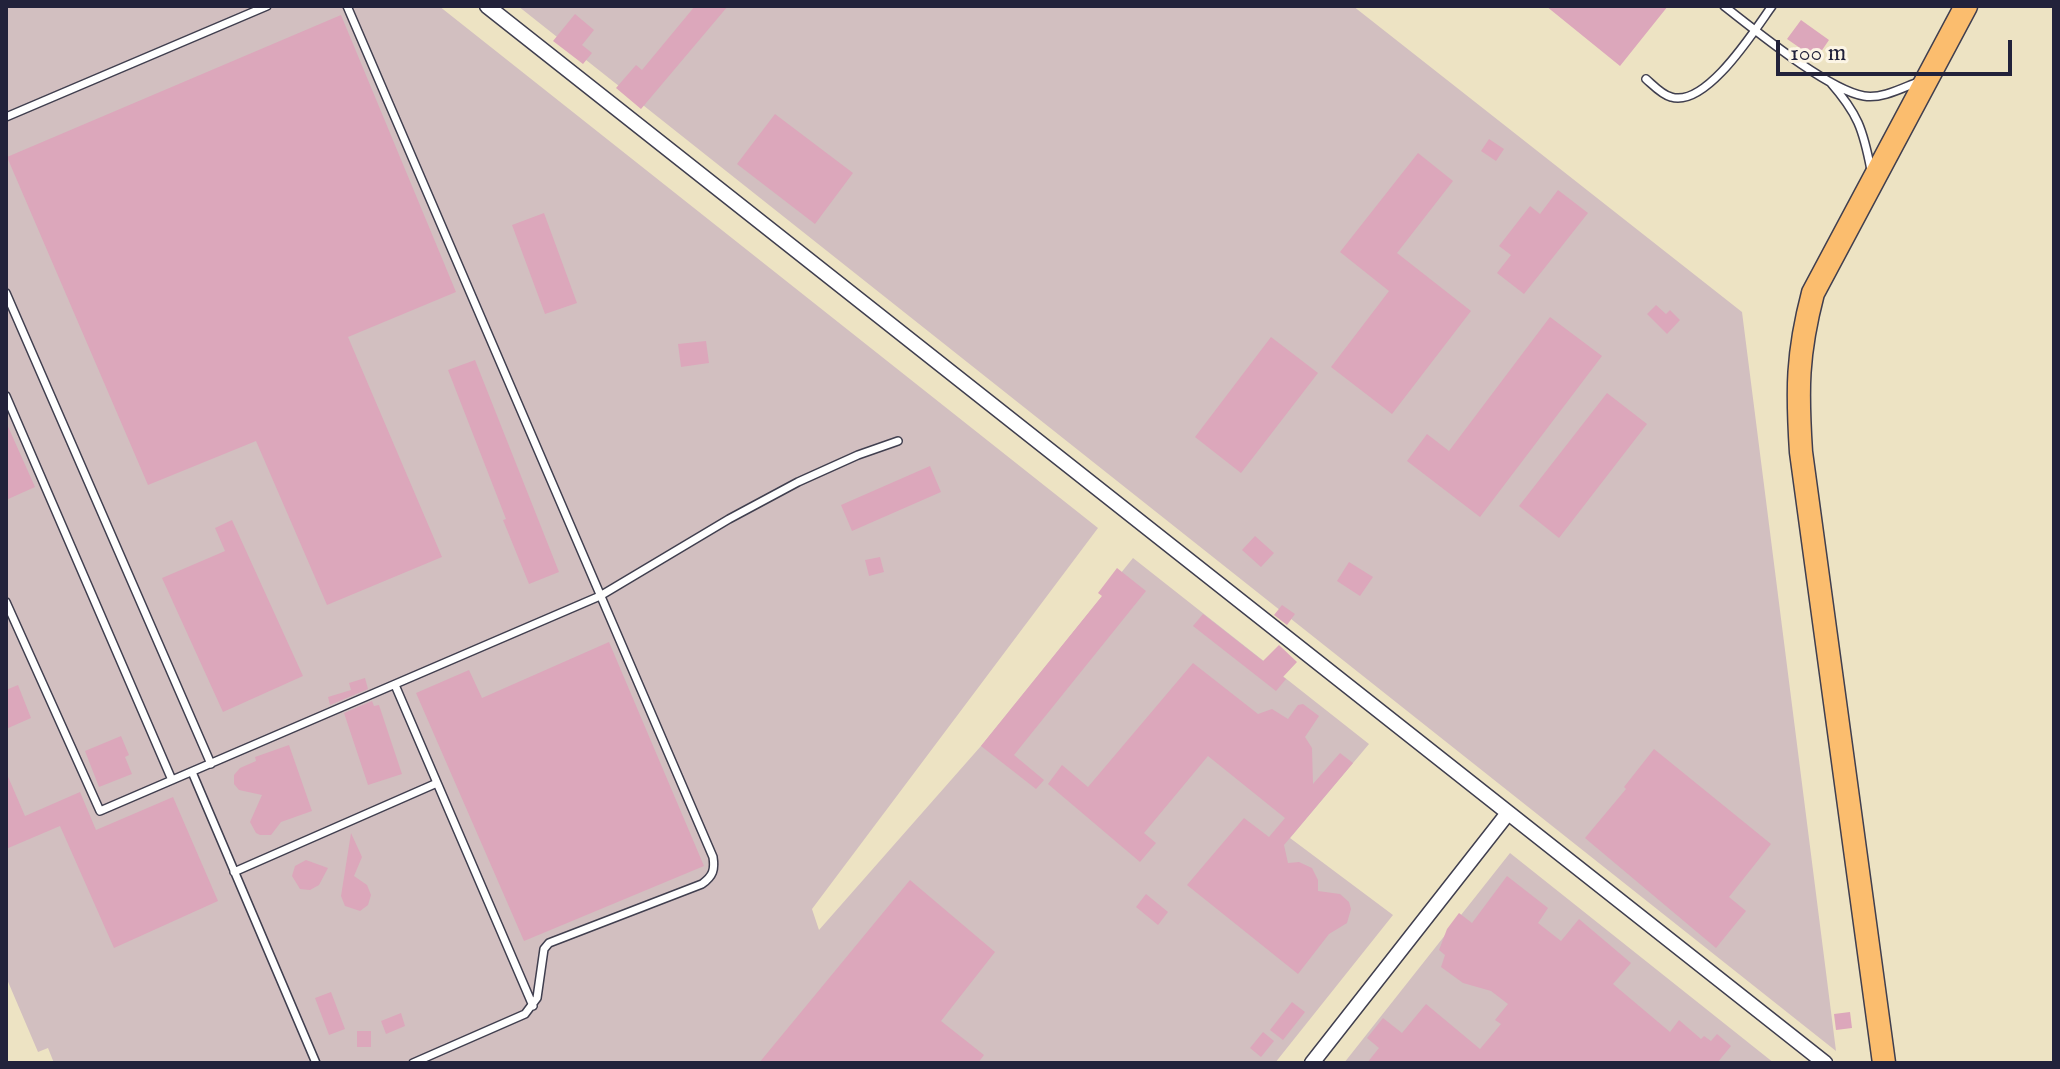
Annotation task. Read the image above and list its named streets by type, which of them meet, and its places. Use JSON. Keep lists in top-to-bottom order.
{
  "scale_bar": "100 m"
}
